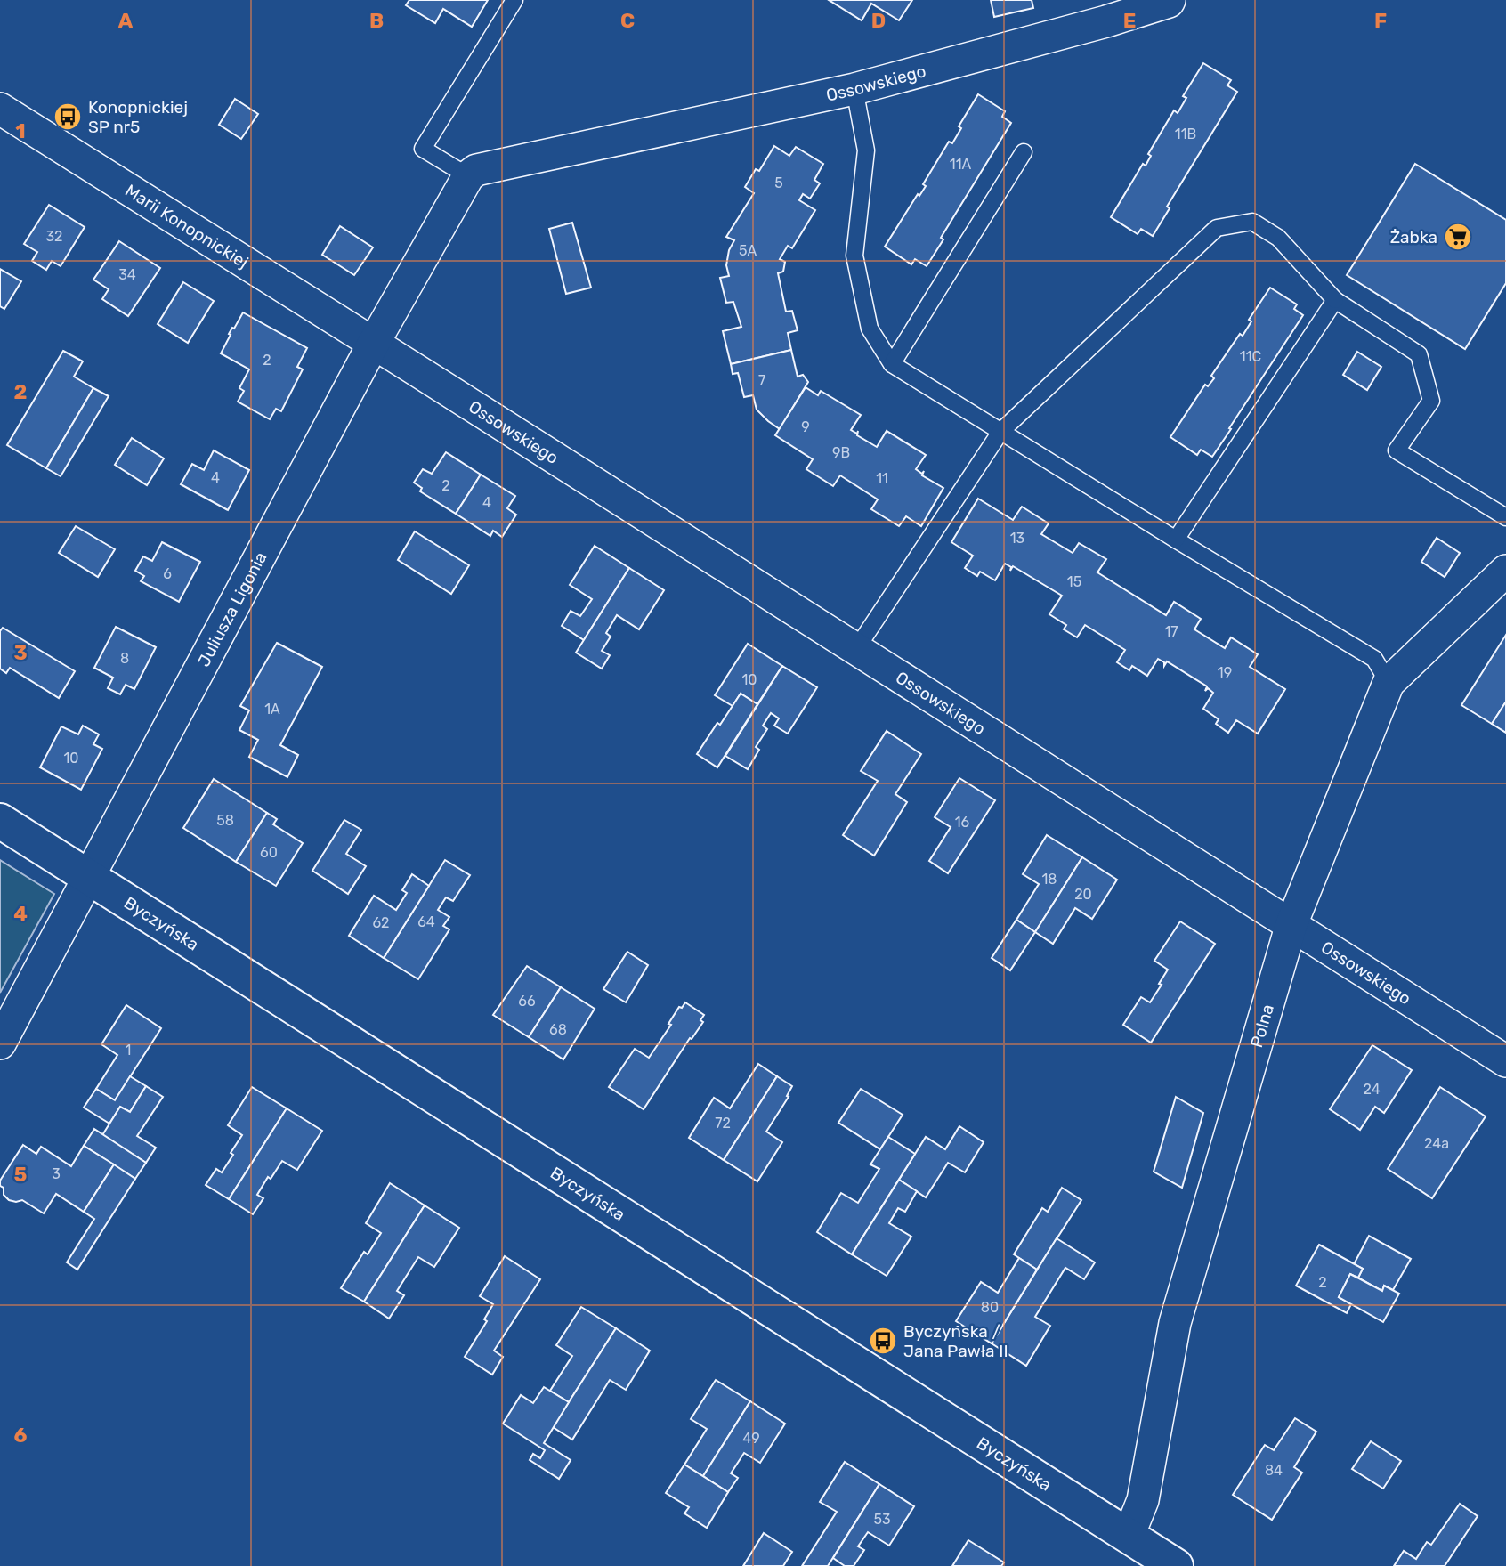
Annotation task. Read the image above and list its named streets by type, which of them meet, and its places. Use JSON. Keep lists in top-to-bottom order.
{
  "streets": {
    "street": [
      "Ossowskiego",
      "Marii Konopnickiej",
      "Juliusza Ligonia",
      "Byczyńska",
      "Polna"
    ]
  },
  "crossings": [
    ["Ossowskiego", "Marii Konopnickiej"],
    ["Ossowskiego", "Juliusza Ligonia"],
    ["Ossowskiego", "Polna"],
    ["Marii Konopnickiej", "Juliusza Ligonia"],
    ["Juliusza Ligonia", "Byczyńska"],
    ["Byczyńska", "Polna"]
  ],
  "places": {
    "bus stop": ["Konopnickiej SP nr5", "Byczyńska / Jana Pawła II"],
    "supermarket": ["Żabka"]
  },
  "house_numbers": [
    "11B",
    "11A",
    "5",
    "32",
    "5A",
    "34",
    "11C",
    "2",
    "7",
    "9",
    "9B",
    "4",
    "11",
    "2",
    "4",
    "13",
    "6",
    "15",
    "17",
    "8",
    "19",
    "10",
    "1A",
    "10",
    "58",
    "16",
    "60",
    "18",
    "20",
    "64",
    "62",
    "66",
    "68",
    "1",
    "24",
    "72",
    "24a",
    "3",
    "2",
    "80",
    "49",
    "84",
    "53"
  ],
  "grid": {
    "columns": [
      "A",
      "B",
      "C",
      "D",
      "E",
      "F"
    ],
    "rows": [
      "1",
      "2",
      "3",
      "4",
      "5",
      "6"
    ]
  }
}
